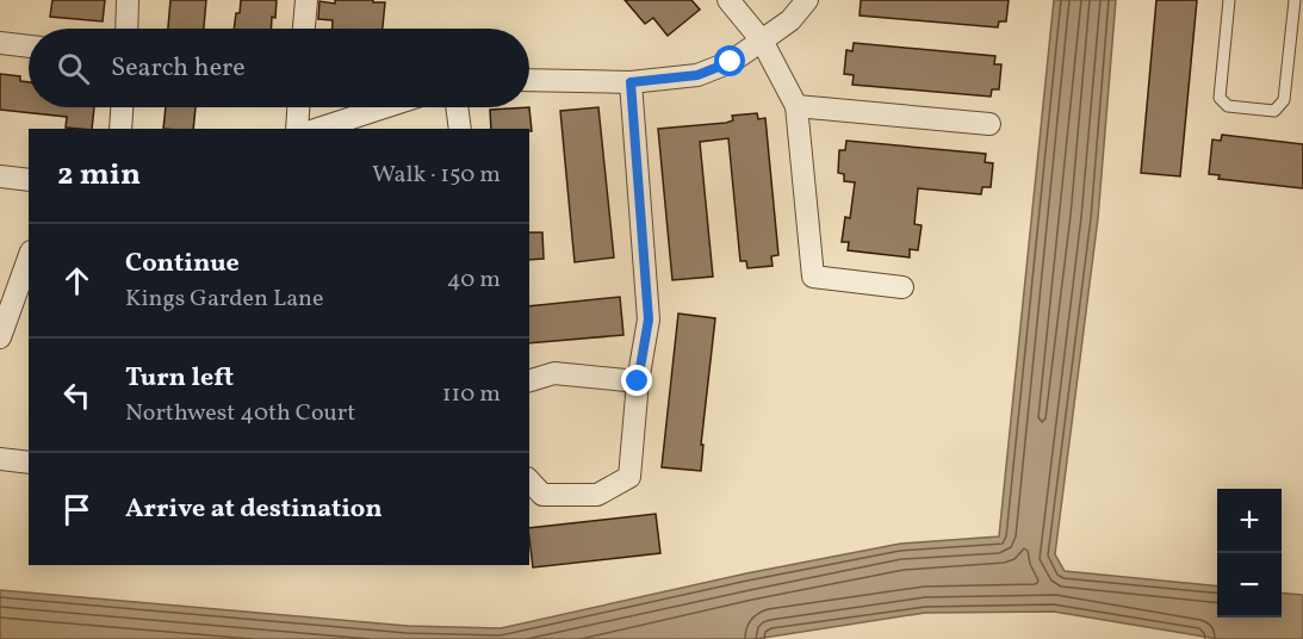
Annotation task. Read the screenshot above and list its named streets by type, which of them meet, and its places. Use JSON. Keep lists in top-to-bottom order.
{
  "page": {
    "search": "Search here",
    "heading": ["2 min", "Walk · 150 m"],
    "list": [
      ["Continue", "Kings Garden Lane", "40 m"],
      ["Turn left", "Northwest 40th Court", "110 m"],
      "Arrive at destination"
    ],
    "map_buttons": ["+", "−"]
  }
}
